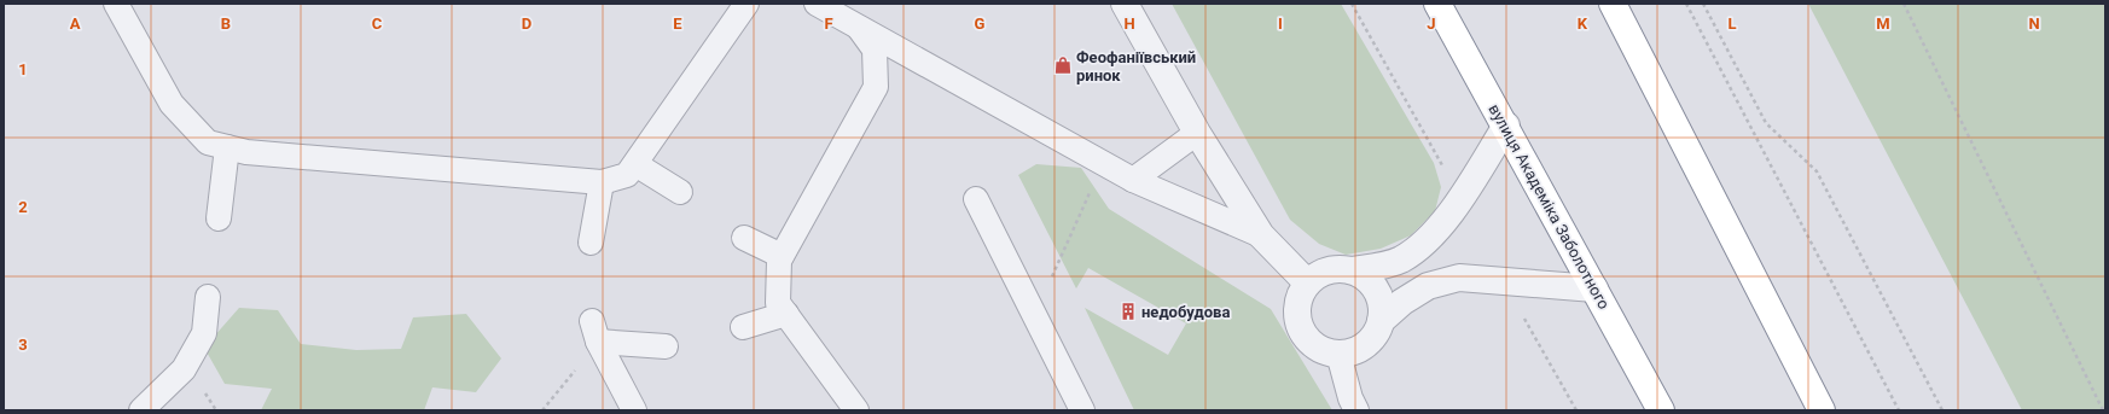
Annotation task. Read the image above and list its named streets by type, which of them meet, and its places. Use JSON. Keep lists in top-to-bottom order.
{
  "streets": {
    "highway": ["вулиця Академіка Заболотного"]
  },
  "places": {
    "shop": ["Феофаніївський ринок"],
    "building": ["недобудова"]
  },
  "grid": {
    "columns": [
      "A",
      "B",
      "C",
      "D",
      "E",
      "F",
      "G",
      "H",
      "I",
      "J",
      "K",
      "L",
      "M",
      "N"
    ],
    "rows": ["1", "2", "3"]
  }
}
